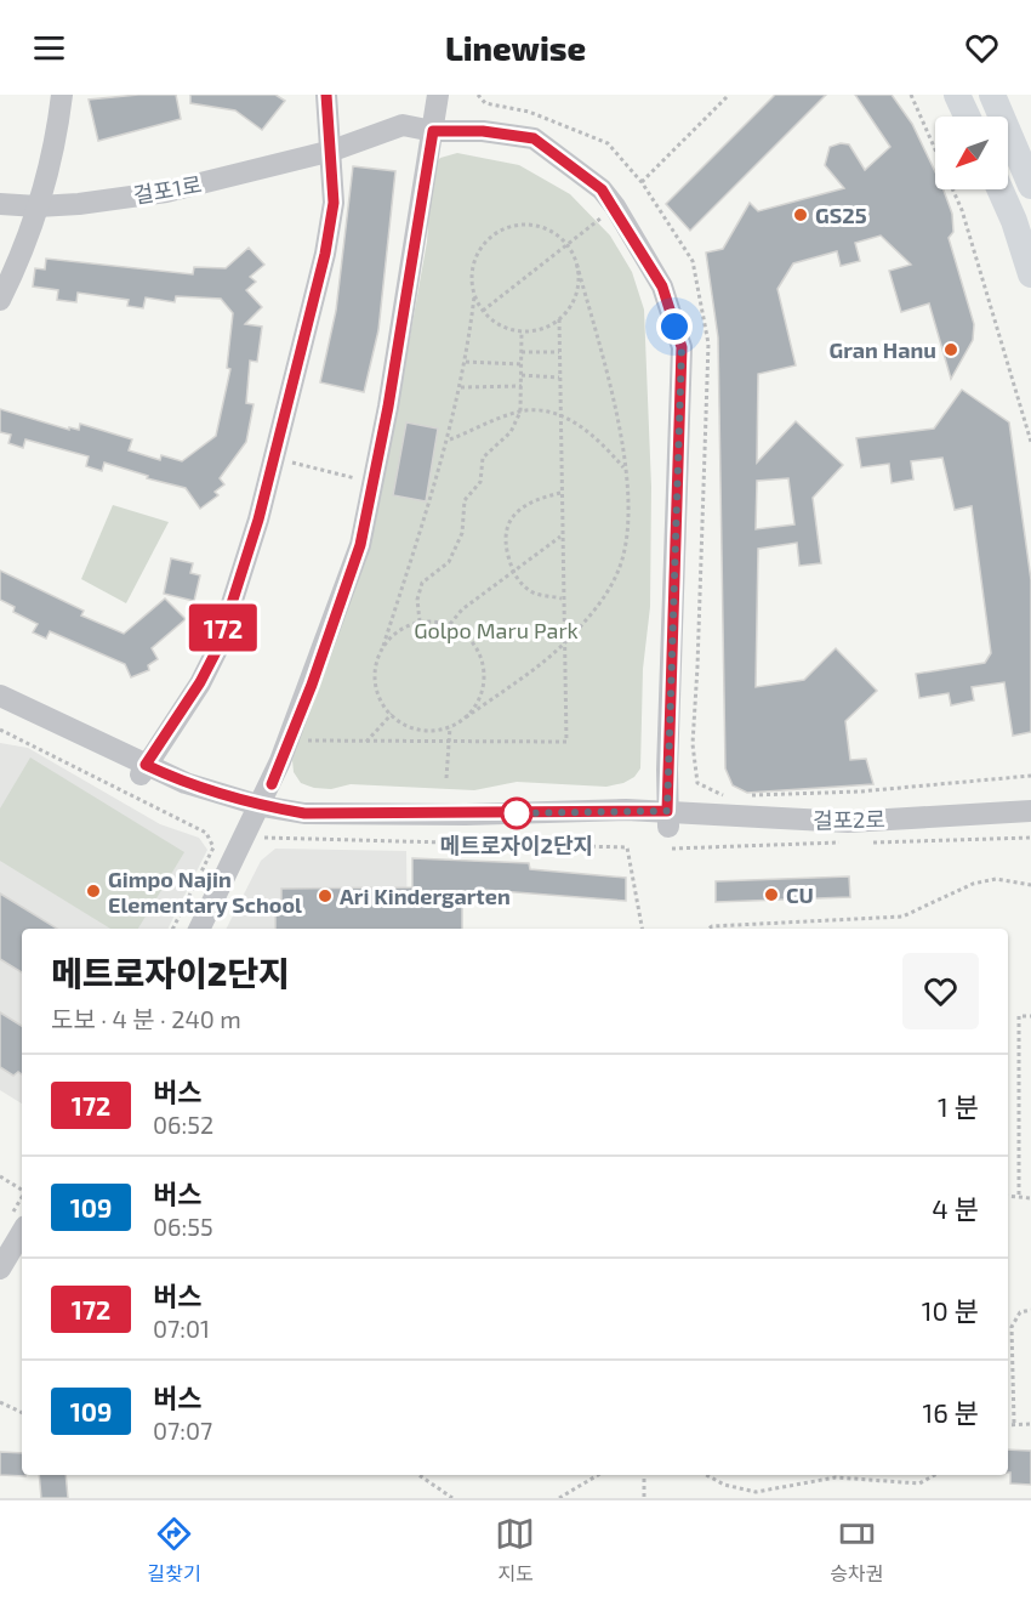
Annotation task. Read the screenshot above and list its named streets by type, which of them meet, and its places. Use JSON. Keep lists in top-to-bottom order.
{
  "streets": {
    "street": ["걸포1로", "걸포2로"]
  },
  "parks": ["Golpo Maru Park"],
  "places": [
    "GS25",
    "Gran Hanu",
    "메트로자이2단지",
    "Gimpo Najin Elementary School",
    "CU",
    "Ari Kindergarten"
  ],
  "lines": ["bus line 172"],
  "north": "bottom left",
  "page": {
    "header": "Linewise",
    "on_map": "172",
    "heading": ["메트로자이2단지", "도보 · 4 분 · 240 m"],
    "list": [
      {
        "mark": "172",
        "name": "버스",
        "note": "06:52",
        "value": "1 분"
      },
      {
        "mark": "109",
        "name": "버스",
        "note": "06:55",
        "value": "4 분"
      },
      {
        "mark": "172",
        "name": "버스",
        "note": "07:01",
        "value": "10 분"
      },
      {
        "mark": "109",
        "name": "버스",
        "note": "07:07",
        "value": "16 분"
      }
    ],
    "tabs": ["길찾기", "지도", "승차권"]
  }
}
